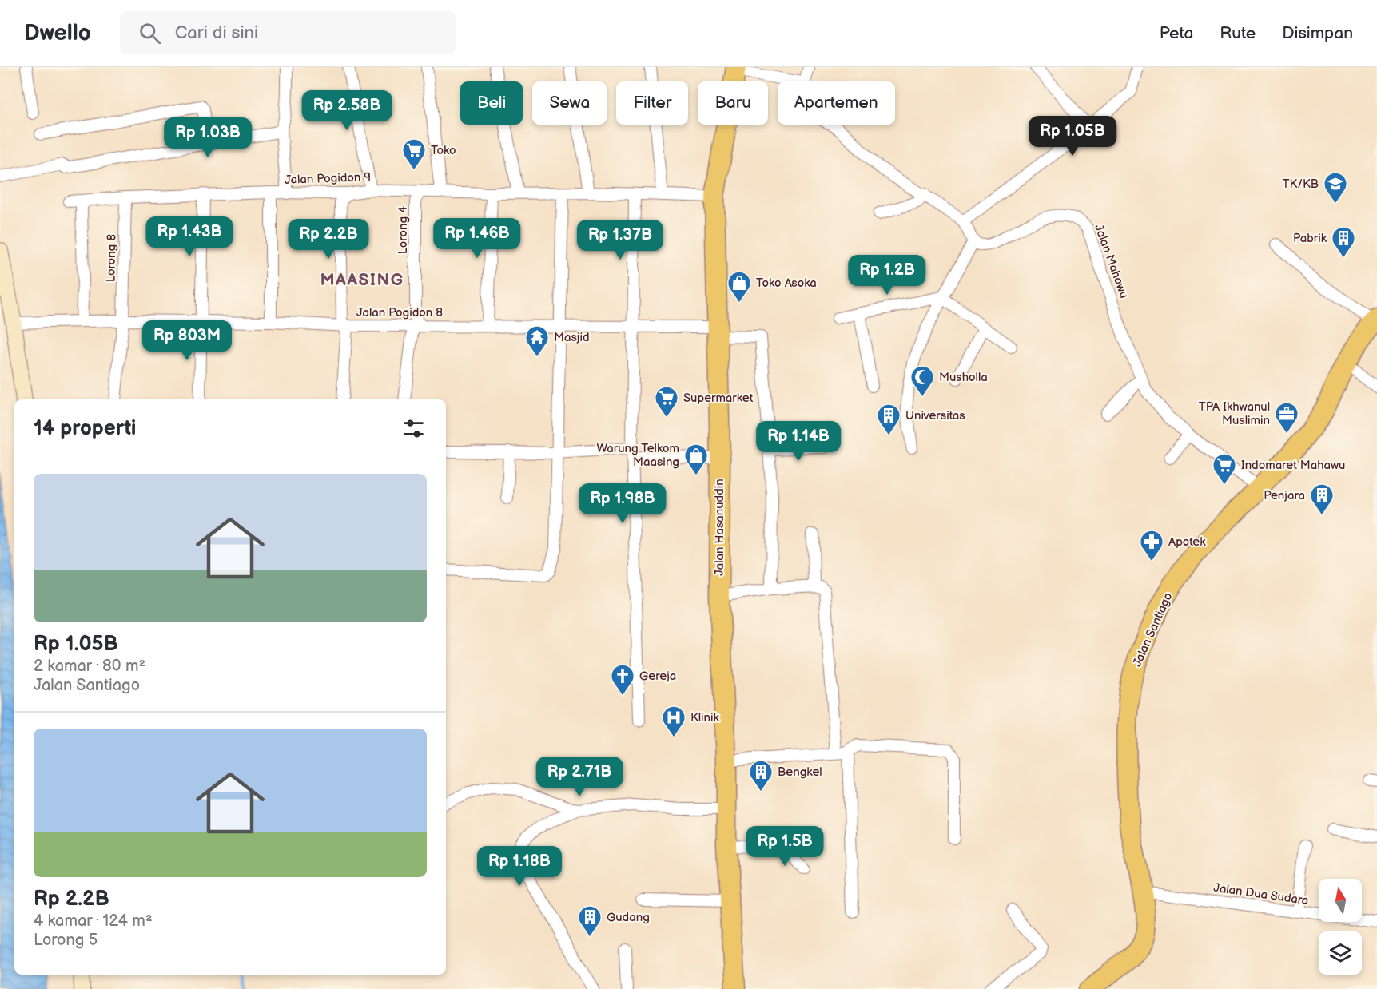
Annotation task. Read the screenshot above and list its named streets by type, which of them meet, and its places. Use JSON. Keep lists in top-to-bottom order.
{
  "streets": {
    "highway": ["Jalan Hasanuddin", "Jalan Santiago"],
    "street": [
      "Jalan Pogidon 9",
      "Lorong 4",
      "Lorong 8",
      "Jalan Mahawu",
      "Jalan Pogidon 8",
      "Jalan Dua Sudara"
    ]
  },
  "crossings": [
    ["Jalan Pogidon 9", "Lorong 4"],
    ["Jalan Pogidon 9", "Lorong 8"],
    ["Jalan Pogidon 9", "Jalan Hasanuddin"],
    ["Lorong 4", "Jalan Pogidon 8"],
    ["Lorong 8", "Jalan Pogidon 8"],
    ["Jalan Mahawu", "Jalan Santiago"],
    ["Jalan Pogidon 8", "Jalan Hasanuddin"],
    ["Jalan Santiago", "Jalan Dua Sudara"]
  ],
  "districts": ["MAASING"],
  "places": {
    "supermarket": ["Toko", "Supermarket", "Indomaret Mahawu"],
    "school or university": ["TK/KB"],
    "building": [
      "Pabrik",
      "Universitas",
      "Penjara",
      "Bengkel",
      "Gudang"
    ],
    "shop": ["Toko Asoka", "Warung Telkom Maasing"],
    "temple": ["Masjid"],
    "mosque": ["Musholla"],
    "office": ["TPA Ikhwanul Muslimin"],
    "pharmacy": ["Apotek"],
    "church": ["Gereja"],
    "hospital": ["Klinik"]
  },
  "north": "top",
  "page": {
    "header": "Dwello",
    "search": "Cari di sini",
    "nav": ["Peta", "Rute", "Disimpan"],
    "chip": [
      "Beli",
      "Sewa",
      "Filter",
      "Baru",
      "Apartemen"
    ],
    "price": [
      "Rp 2.58B",
      "Rp 1.05B",
      "Rp 1.03B",
      "Rp 1.43B",
      "Rp 1.46B",
      "Rp 2.2B",
      "Rp 1.37B",
      "Rp 1.2B",
      "Rp 803M",
      "Rp 1.14B",
      "Rp 1.98B",
      "Rp 2.71B",
      "Rp 1.5B",
      "Rp 1.18B"
    ],
    "heading": "14 properti",
    "list": [
      {
        "name": "Rp 1.05B",
        "note": "2 kamar · 80 m² · Jalan Santiago"
      },
      {
        "name": "Rp 2.2B",
        "note": "4 kamar · 124 m² · Lorong 5"
      }
    ]
  }
}
